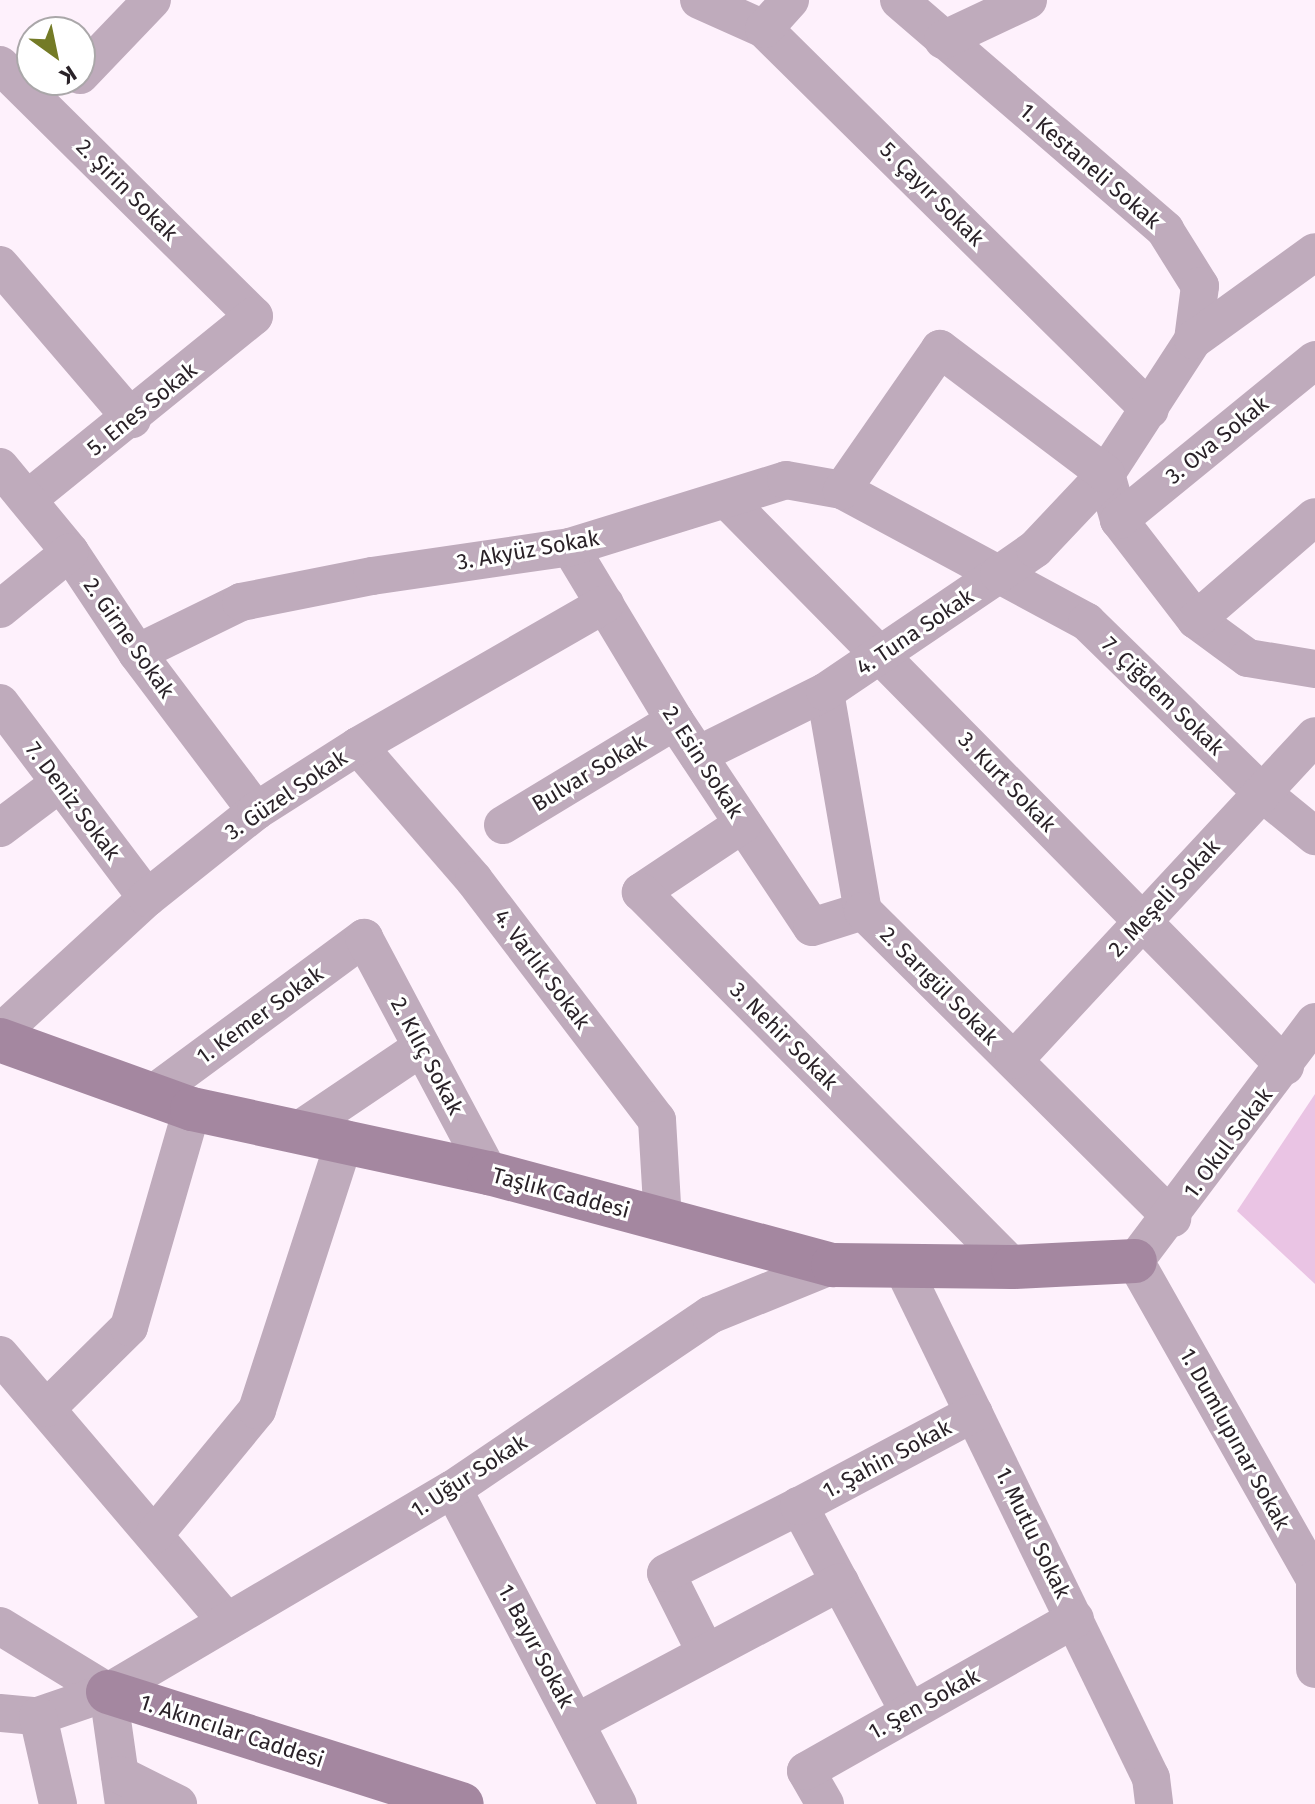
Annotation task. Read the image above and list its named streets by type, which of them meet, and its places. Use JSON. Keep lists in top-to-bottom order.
{
  "streets": {
    "street": [
      "1. Kestaneli Sokak",
      "2. Şirin Sokak",
      "5. Çayır Sokak",
      "5. Enes Sokak",
      "3. Ova Sokak",
      "3. Akyüz Sokak",
      "4. Tuna Sokak",
      "2. Girne Sokak",
      "7. Çiğdem Sokak",
      "2. Esin Sokak",
      "Bulvar Sokak",
      "3. Kurt Sokak",
      "3. Güzel Sokak",
      "7. Deniz Sokak",
      "2. Meşeli Sokak",
      "4. Varlık Sokak",
      "2. Sarıgül Sokak",
      "1. Kemer Sokak",
      "3. Nehir Sokak",
      "2. Kılıç Sokak",
      "1. Okul Sokak",
      "Taşlık Caddesi",
      "1. Dumlupınar Sokak",
      "1. Şahin Sokak",
      "1. Uğur Sokak",
      "1. Mutlu Sokak",
      "1. Bayır Sokak",
      "1. Şen Sokak",
      "1. Akıncılar Caddesi"
    ]
  },
  "crossings": [
    ["1. Kestaneli Sokak", "5. Çayır Sokak"],
    ["1. Kestaneli Sokak", "4. Tuna Sokak"],
    ["2. Şirin Sokak", "5. Enes Sokak"],
    ["5. Enes Sokak", "2. Girne Sokak"],
    ["3. Akyüz Sokak", "4. Tuna Sokak"],
    ["3. Akyüz Sokak", "2. Girne Sokak"],
    ["3. Akyüz Sokak", "7. Çiğdem Sokak"],
    ["3. Akyüz Sokak", "2. Esin Sokak"],
    ["3. Akyüz Sokak", "3. Kurt Sokak"],
    ["4. Tuna Sokak", "7. Çiğdem Sokak"],
    ["4. Tuna Sokak", "2. Esin Sokak"],
    ["4. Tuna Sokak", "3. Kurt Sokak"],
    ["4. Tuna Sokak", "2. Sarıgül Sokak"],
    ["2. Girne Sokak", "3. Güzel Sokak"],
    ["7. Çiğdem Sokak", "2. Meşeli Sokak"],
    ["2. Esin Sokak", "Bulvar Sokak"],
    ["2. Esin Sokak", "3. Güzel Sokak"],
    ["2. Esin Sokak", "2. Sarıgül Sokak"],
    ["2. Esin Sokak", "3. Nehir Sokak"],
    ["3. Kurt Sokak", "2. Meşeli Sokak"],
    ["3. Kurt Sokak", "1. Okul Sokak"],
    ["3. Güzel Sokak", "7. Deniz Sokak"],
    ["3. Güzel Sokak", "4. Varlık Sokak"],
    ["2. Meşeli Sokak", "2. Sarıgül Sokak"],
    ["4. Varlık Sokak", "Taşlık Caddesi"],
    ["2. Sarıgül Sokak", "1. Okul Sokak"],
    ["1. Kemer Sokak", "2. Kılıç Sokak"],
    ["1. Kemer Sokak", "Taşlık Caddesi"],
    ["3. Nehir Sokak", "Taşlık Caddesi"],
    ["2. Kılıç Sokak", "Taşlık Caddesi"],
    ["1. Okul Sokak", "Taşlık Caddesi"],
    ["1. Okul Sokak", "1. Dumlupınar Sokak"],
    ["Taşlık Caddesi", "1. Dumlupınar Sokak"],
    ["Taşlık Caddesi", "1. Uğur Sokak"],
    ["Taşlık Caddesi", "1. Mutlu Sokak"],
    ["1. Şahin Sokak", "1. Mutlu Sokak"],
    ["1. Şahin Sokak", "1. Şen Sokak"],
    ["1. Uğur Sokak", "1. Bayır Sokak"],
    ["1. Uğur Sokak", "1. Akıncılar Caddesi"],
    ["1. Mutlu Sokak", "1. Şen Sokak"]
  ],
  "north": "bottom right"
}
